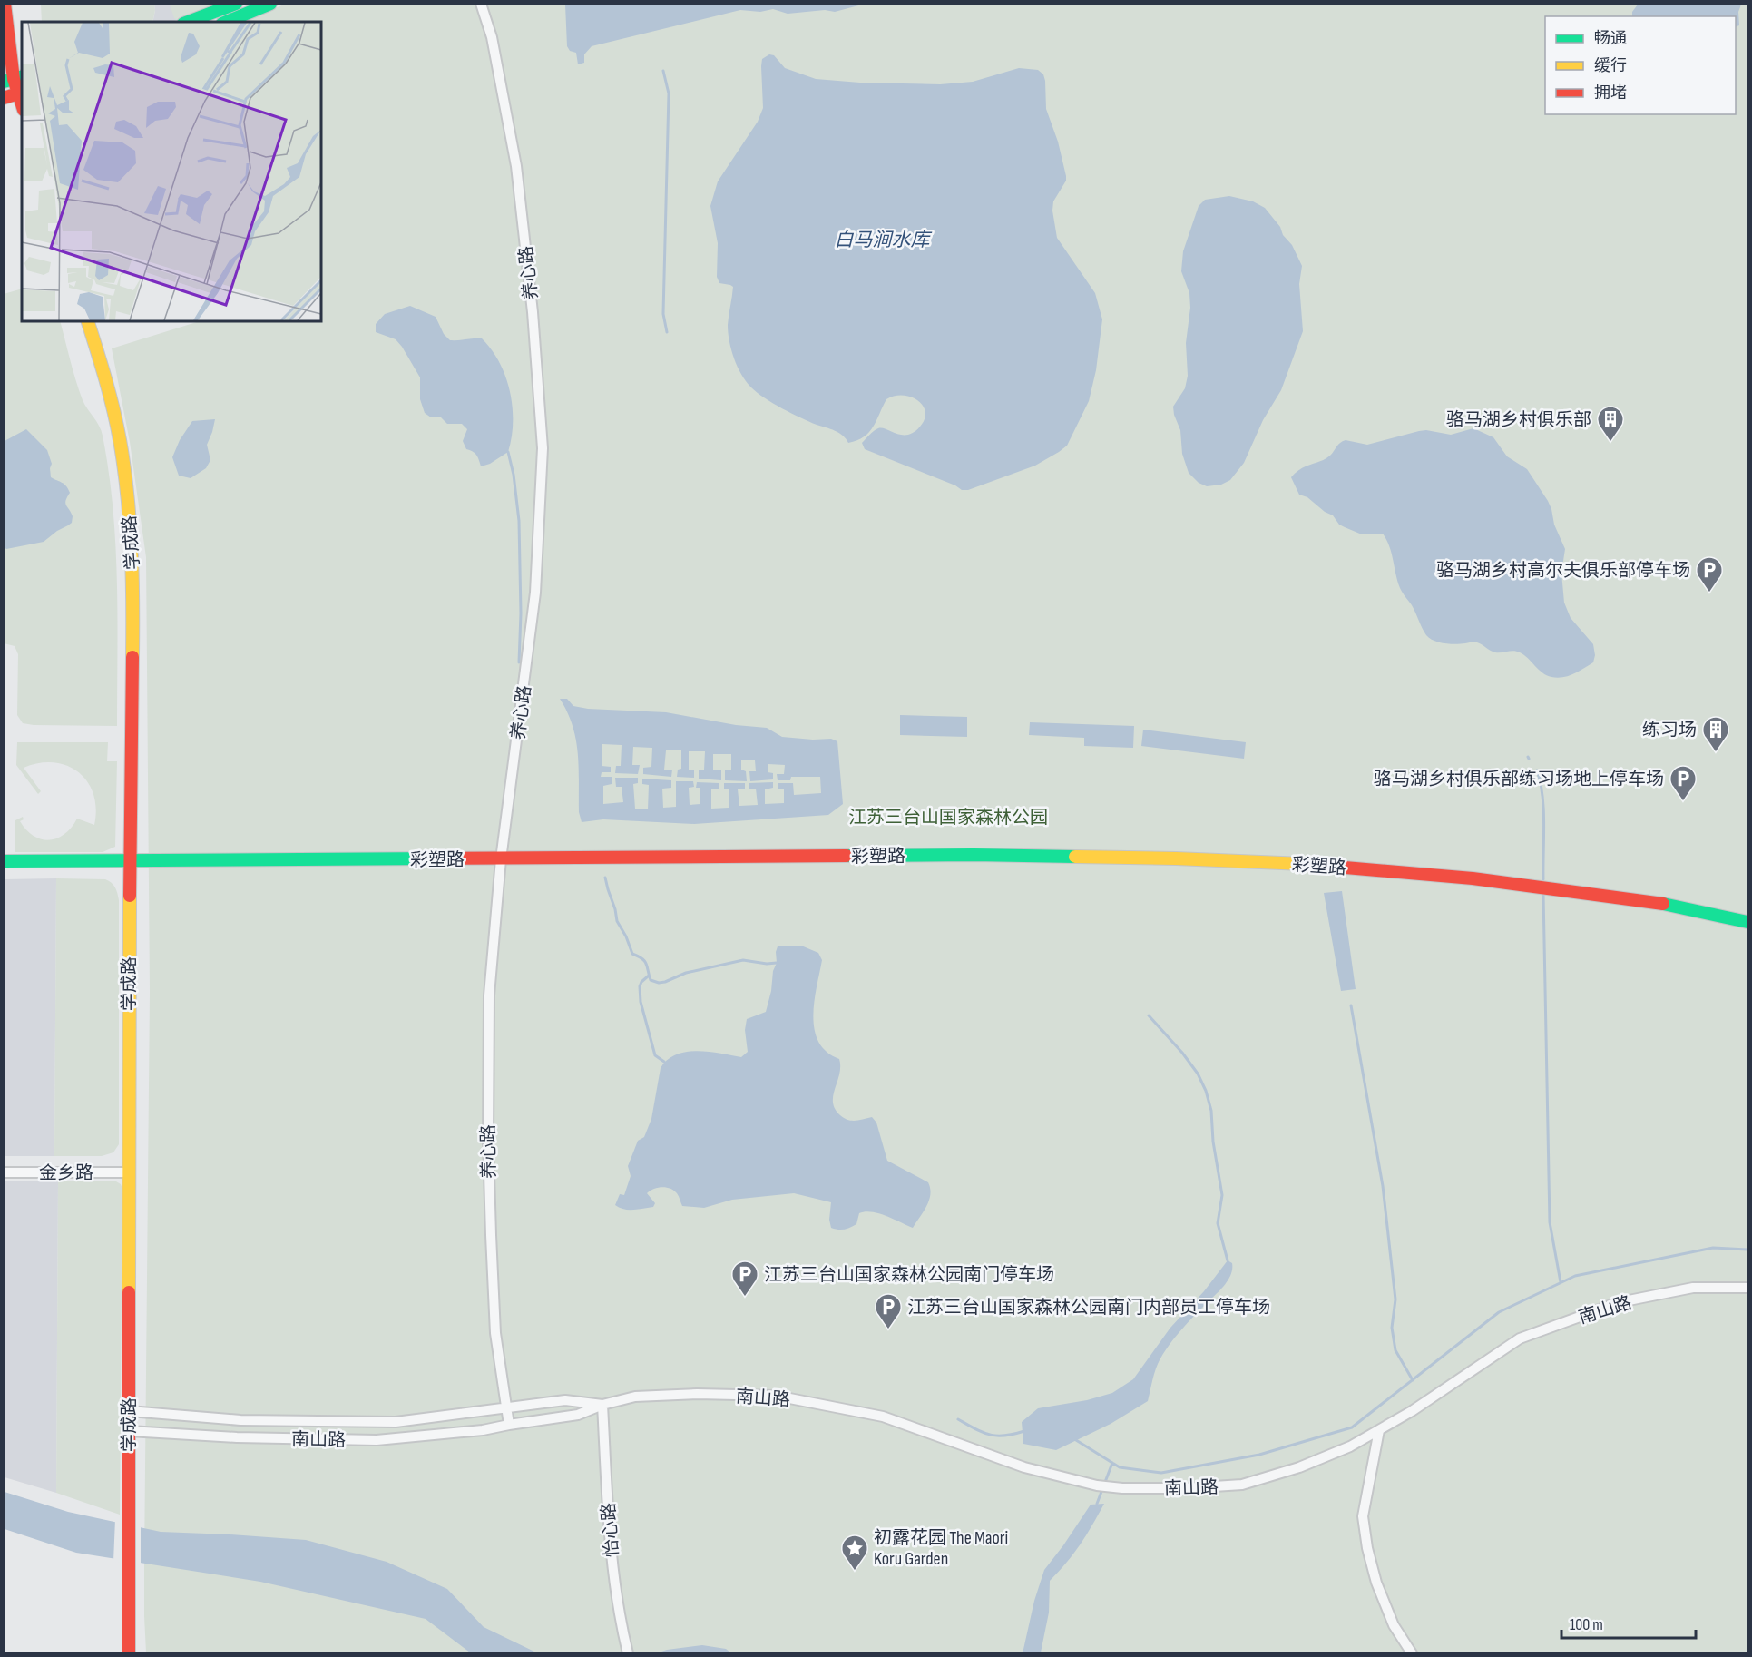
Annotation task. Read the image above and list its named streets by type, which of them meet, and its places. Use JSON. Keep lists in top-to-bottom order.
{
  "streets": {
    "street": [
      "养心路",
      "学成路",
      "彩塑路",
      "金乡路",
      "南山路",
      "怡心路"
    ]
  },
  "crossings": [
    ["养心路", "彩塑路"],
    ["养心路", "南山路"],
    ["学成路", "彩塑路"],
    ["学成路", "金乡路"],
    ["学成路", "南山路"],
    ["南山路", "怡心路"]
  ],
  "water": ["白马涧水库"],
  "parks": ["江苏三台山国家森林公园"],
  "places": {
    "building": ["骆马湖乡村俱乐部", "练习场"],
    "parking": [
      "骆马湖乡村高尔夫俱乐部停车场",
      "骆马湖乡村俱乐部练习场地上停车场",
      "江苏三台山国家森林公园南门停车场",
      "江苏三台山国家森林公园南门内部员工停车场"
    ],
    "place": ["初露花园 The Maori Koru Garden"]
  },
  "legend": ["畅通", "缓行", "拥堵"],
  "scale_bar": "100 m"
}
